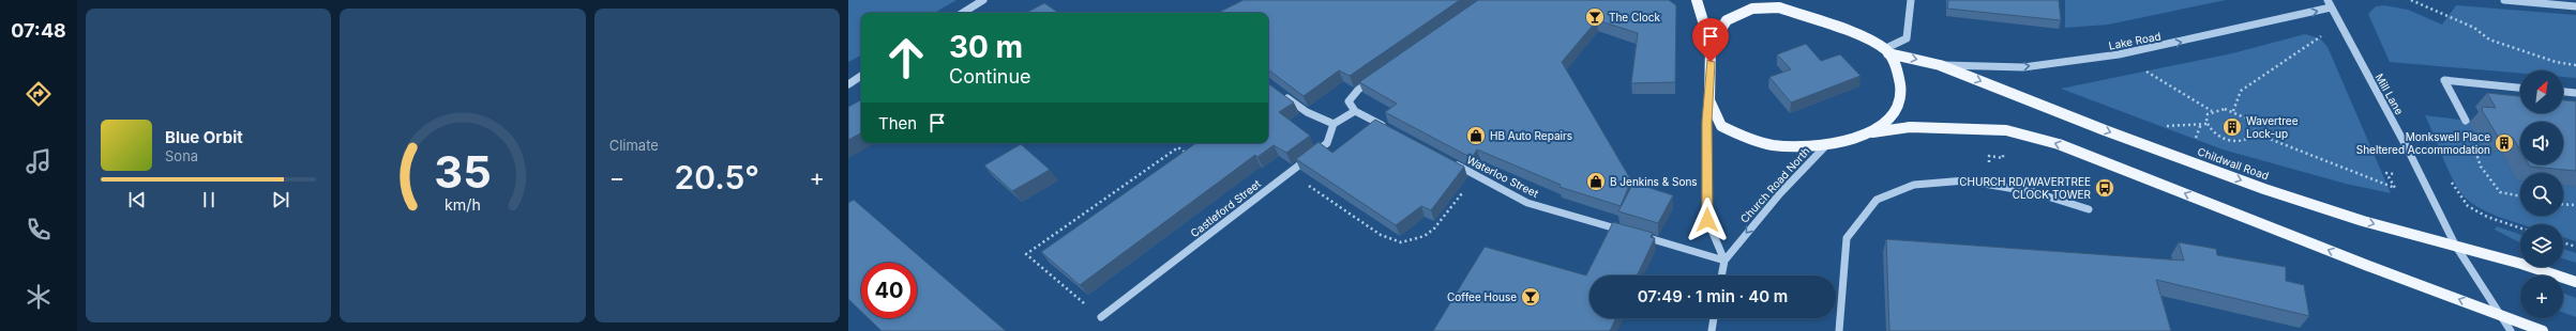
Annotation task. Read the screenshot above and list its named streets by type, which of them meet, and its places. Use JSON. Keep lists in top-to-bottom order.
{
  "streets": {
    "main road": ["Childwall Road"],
    "street": [
      "Lake Road",
      "Mill Lane",
      "Waterloo Street",
      "Church Road North",
      "Castleford Street"
    ]
  },
  "crossings": [
    ["Lake Road", "Mill Lane"],
    ["Lake Road", "Childwall Road"],
    ["Mill Lane", "Childwall Road"],
    ["Waterloo Street", "Church Road North"]
  ],
  "one_way": ["Lake Road", "Church Road North"],
  "places": {
    "bar": ["The Clock", "Coffee House"],
    "building": ["Wavertree Lock-up", "Monkswell Place Sheltered Accommodation"],
    "shop": ["HB Auto Repairs", "B Jenkins & Sons"],
    "bus stop": ["CHURCH RD/WAVERTREE CLOCK TOWER"]
  },
  "north": "top right",
  "page": {
    "tabs": "07:48",
    "tile": "Climate",
    "turn": ["30 m", "Continue"],
    "map_buttons": "+",
    "then": "Then",
    "song": ["Blue Orbit", "Sona"],
    "heat": ["−", "20.5°", "+"],
    "limit": "40",
    "trip": "07:49 · 1 min · 40 m",
    "gauge": ["35", "km/h"]
  }
}
